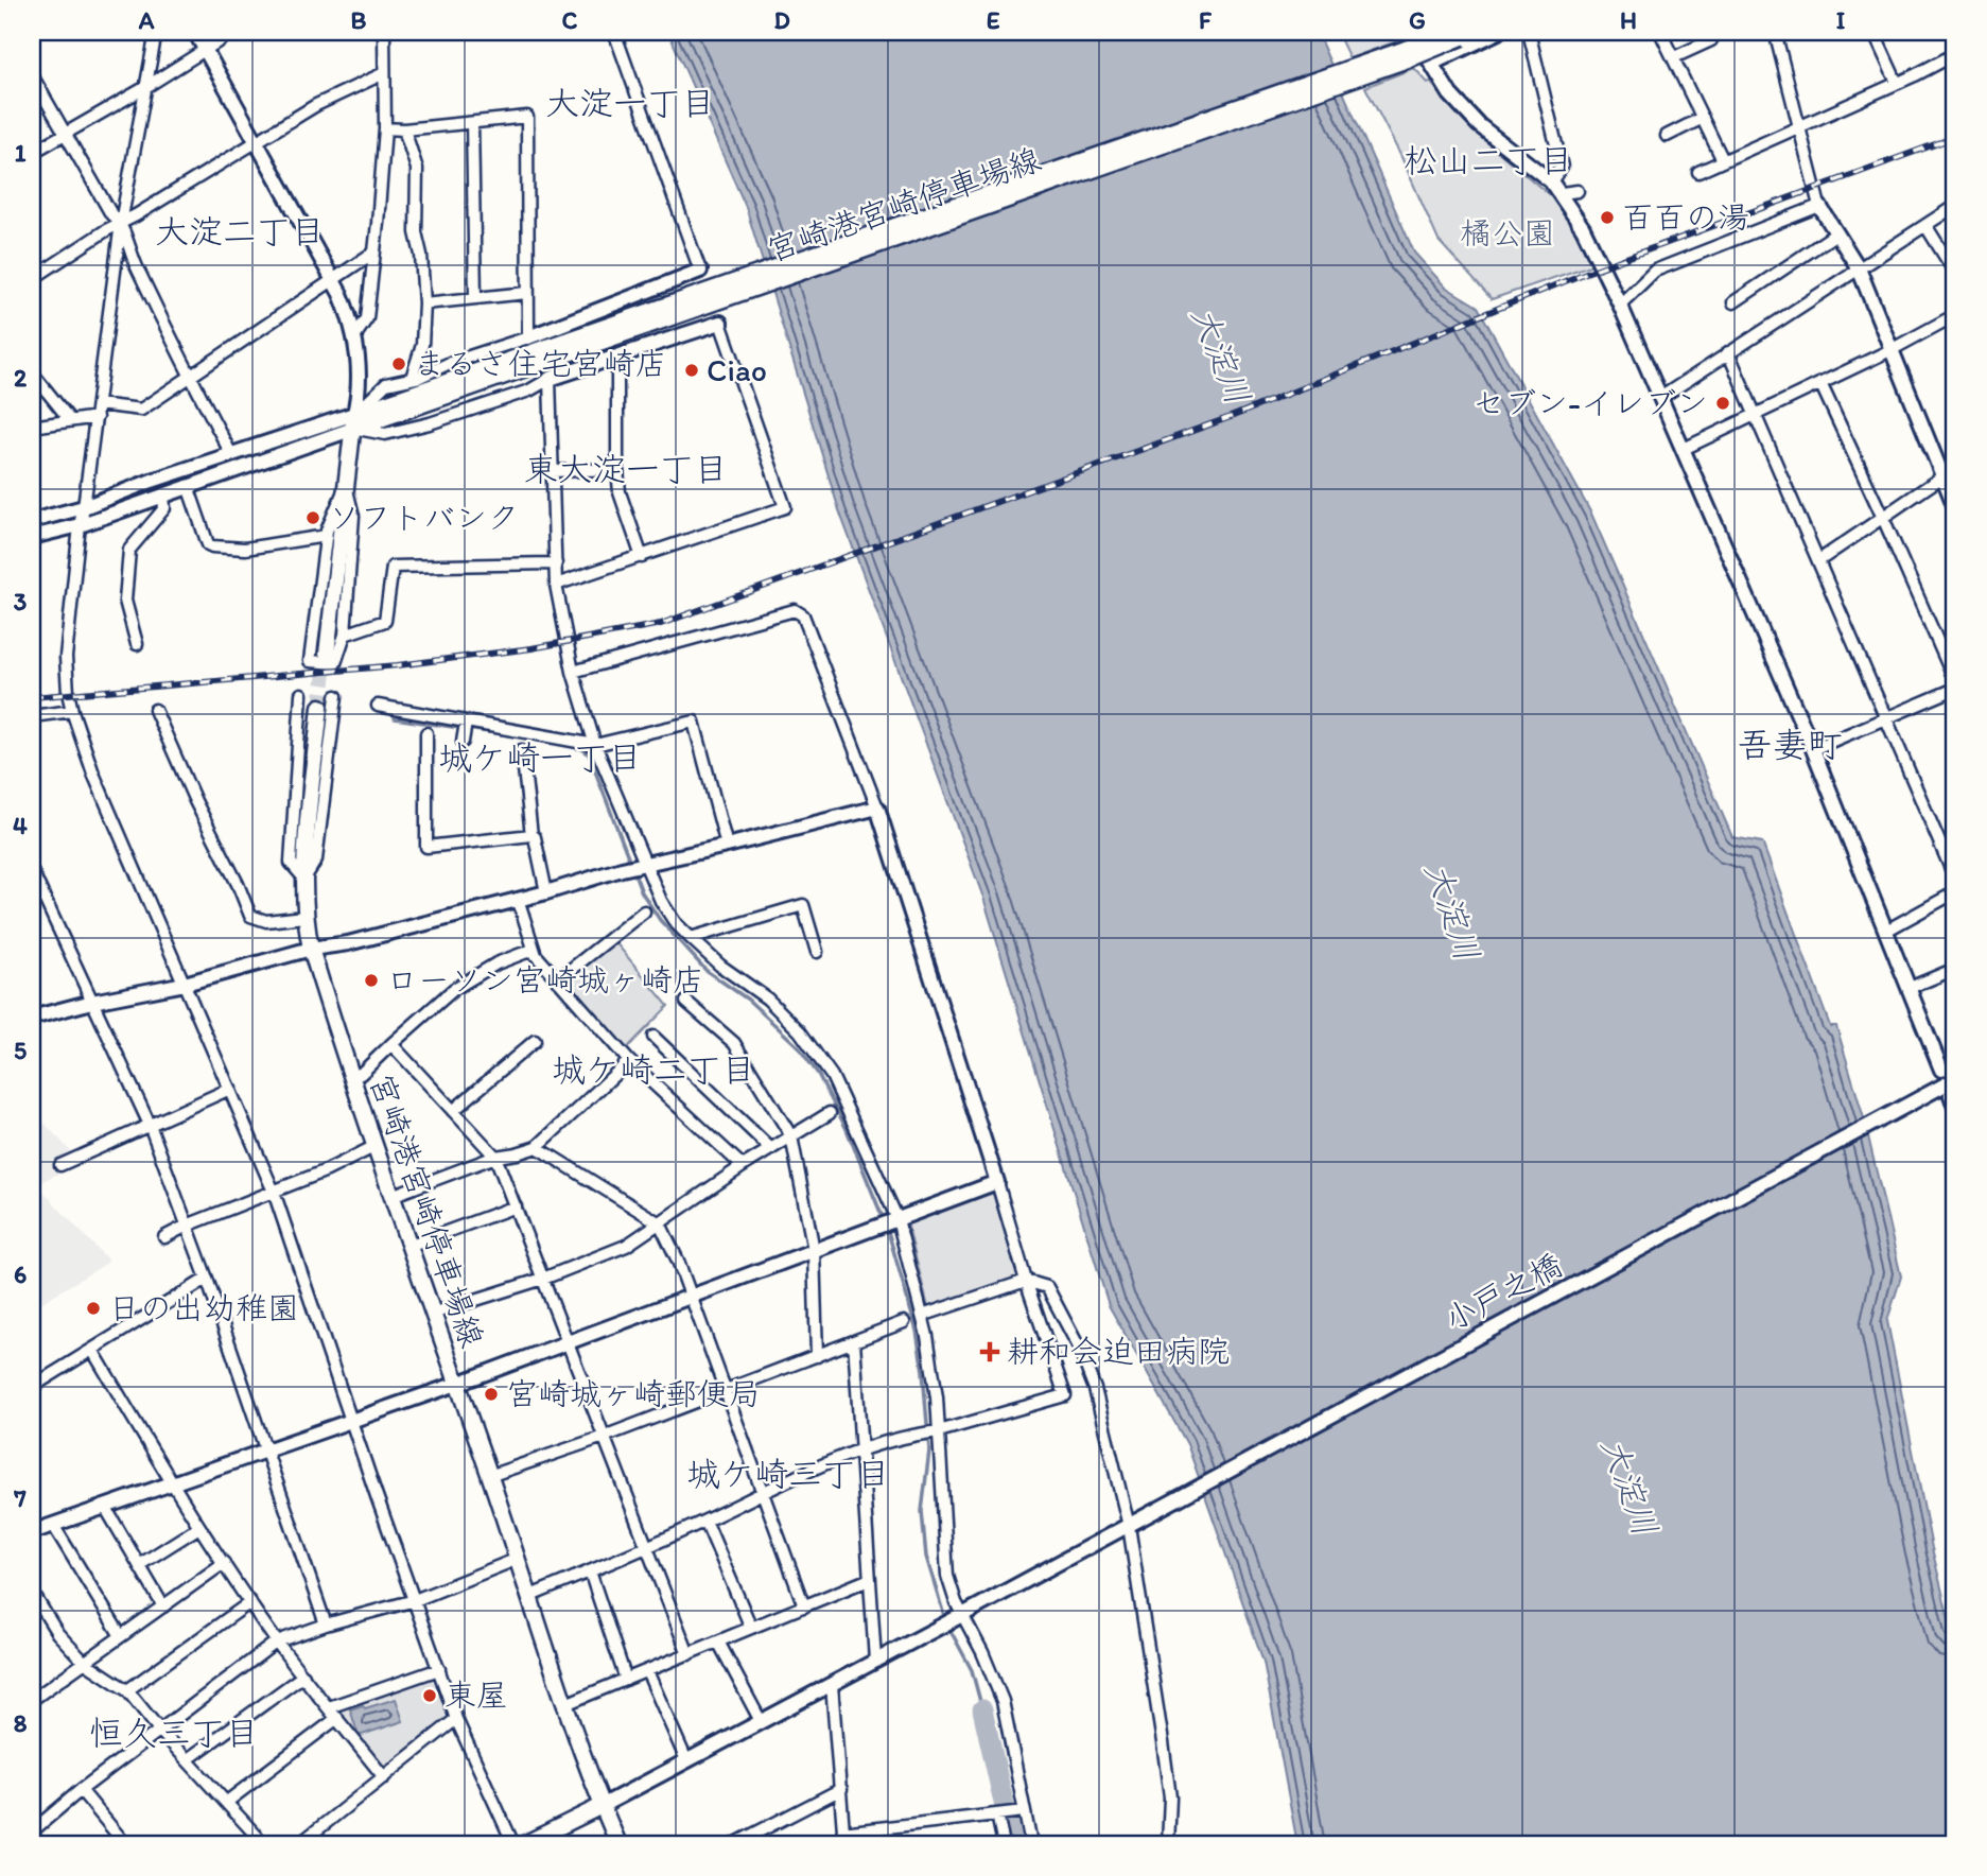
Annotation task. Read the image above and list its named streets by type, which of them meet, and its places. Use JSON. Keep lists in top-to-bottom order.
{
  "streets": {
    "main road": ["宮崎港宮崎停車場線"],
    "street": ["小戸之橋"]
  },
  "crossings": [
    ["宮崎港宮崎停車場線", "小戸之橋"]
  ],
  "districts": [
    "大淀一丁目",
    "松山二丁目",
    "大淀二丁目",
    "東大淀一丁目",
    "吾妻町",
    "城ケ崎一丁目",
    "城ケ崎二丁目",
    "城ケ崎三丁目",
    "恒久三丁目"
  ],
  "water": ["大淀川"],
  "parks": ["橘公園"],
  "places": {
    "other": [
      "百百の湯",
      "まるさ住宅宮崎店",
      "Ciao",
      "セブン-イレブン",
      "ソフトバンク",
      "ローソン宮崎城ヶ崎店",
      "日の出幼稚園",
      "宮崎城ヶ崎郵便局",
      "東屋"
    ],
    "health": ["耕和会迫田病院"]
  },
  "grid": {
    "columns": [
      "A",
      "B",
      "C",
      "D",
      "E",
      "F",
      "G",
      "H",
      "I"
    ],
    "rows": [
      "1",
      "2",
      "3",
      "4",
      "5",
      "6",
      "7",
      "8"
    ]
  }
}
